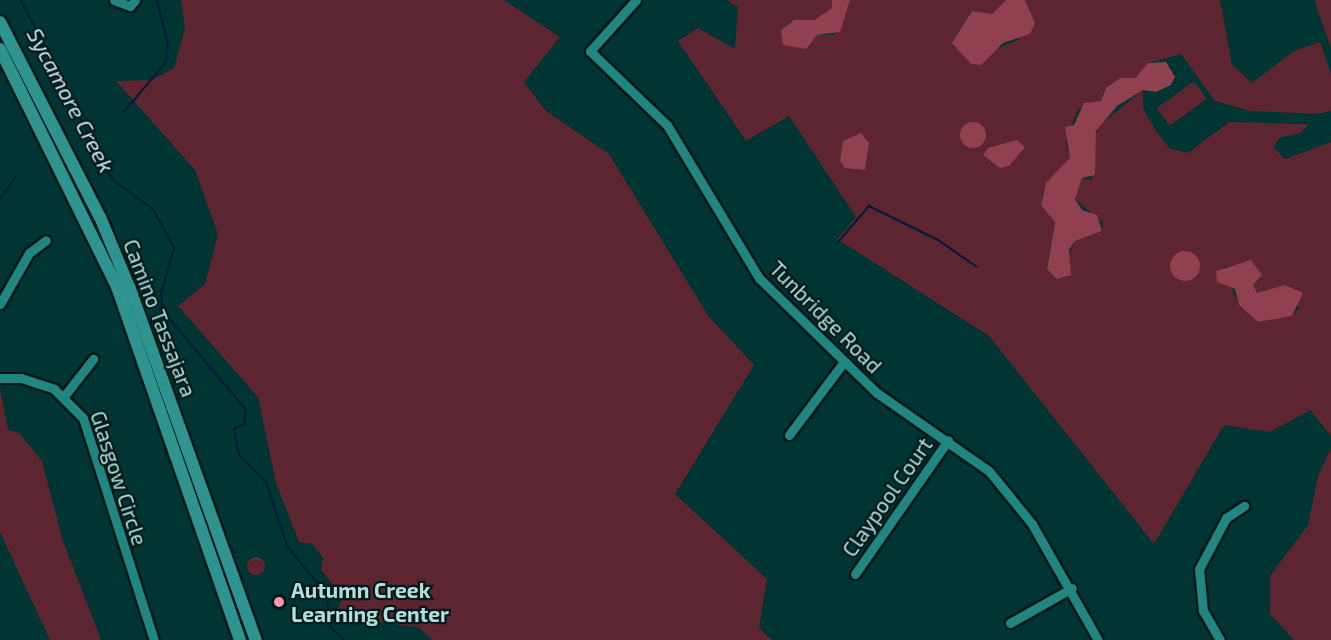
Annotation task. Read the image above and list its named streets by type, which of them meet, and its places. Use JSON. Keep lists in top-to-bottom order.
{
  "streets": {
    "main road": ["Camino Tassajara"],
    "street": ["Tunbridge Road", "Glasgow Circle", "Claypool Court"]
  },
  "crossings": [
    ["Tunbridge Road", "Claypool Court"]
  ],
  "water": ["Sycamore Creek"],
  "places": ["Autumn Creek Learning Center"]
}
